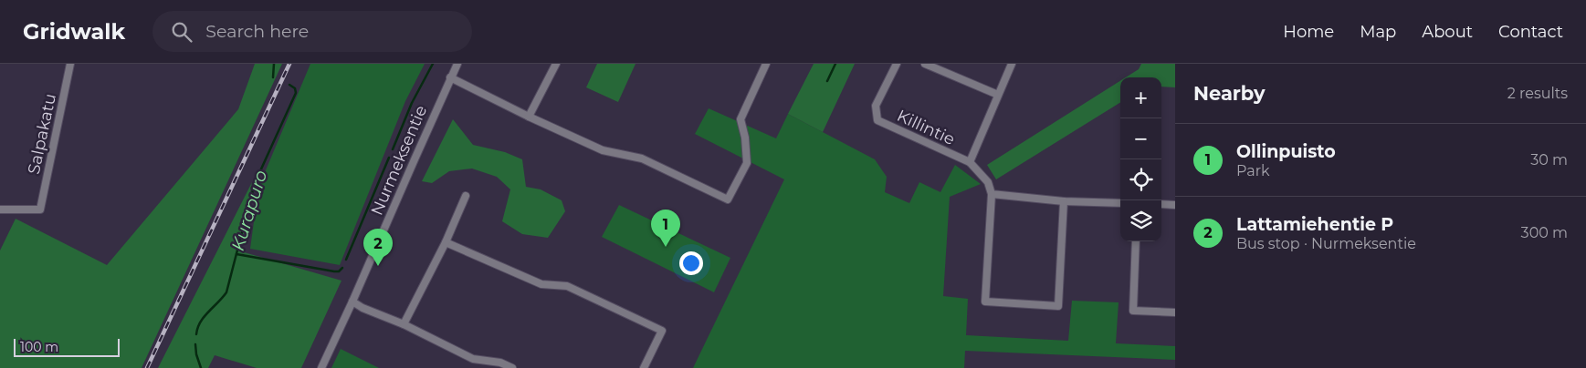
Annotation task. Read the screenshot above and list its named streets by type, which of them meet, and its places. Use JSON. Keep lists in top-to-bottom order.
{
  "streets": {
    "street": ["Killintie", "Salpakatu", "Nurmeksentie"]
  },
  "water": ["Kurapuro"],
  "scale_bar": "100 m",
  "page": {
    "header": "Gridwalk",
    "search": "Search here",
    "nav": [
      "Home",
      "Map",
      "About",
      "Contact"
    ],
    "heading": ["Nearby", "2 results"],
    "map_buttons": ["+", "−"],
    "list": [
      {
        "mark": "1",
        "name": "Ollinpuisto",
        "note": "Park",
        "value": "30 m"
      },
      {
        "mark": "2",
        "name": "Lattamiehentie P",
        "note": "Bus stop · Nurmeksentie",
        "value": "300 m"
      }
    ],
    "pins": ["1", "2"],
    "scale": "100 m"
  }
}
